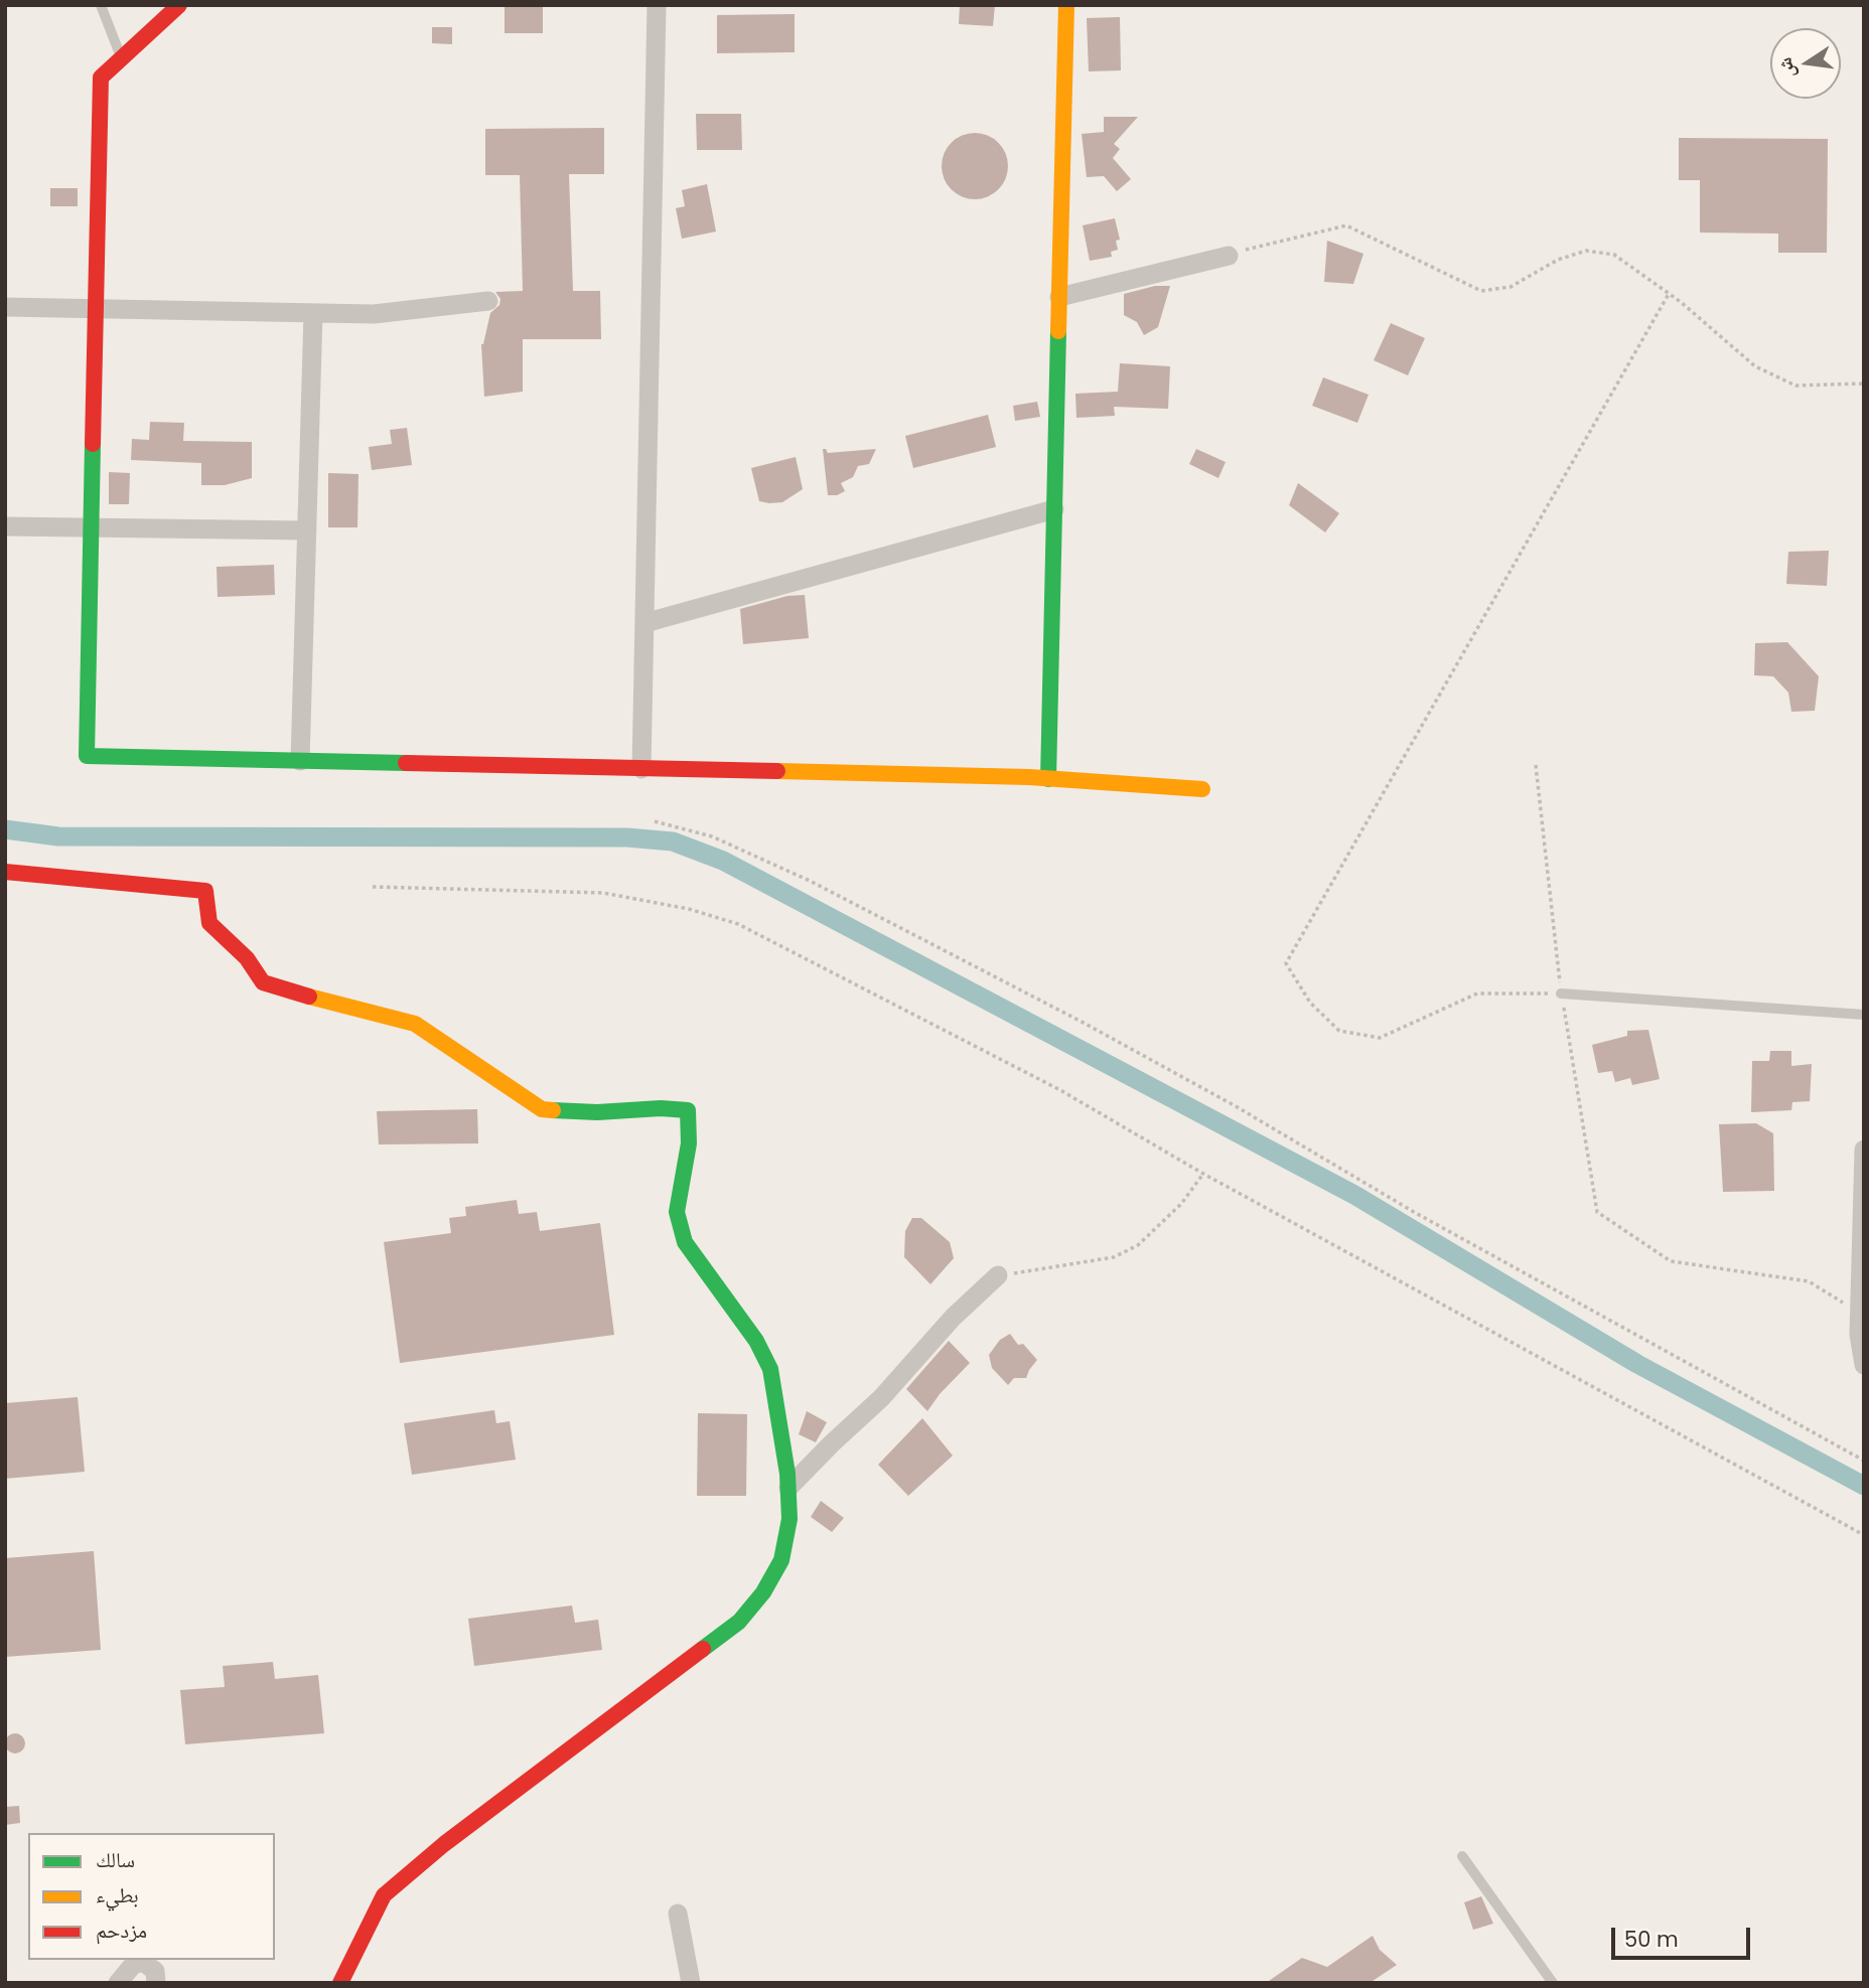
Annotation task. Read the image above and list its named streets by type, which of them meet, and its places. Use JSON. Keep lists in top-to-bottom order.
{
  "legend": ["سالك", "بطيء", "مزدحم"],
  "scale_bar": "50 m",
  "north": "left"
}
